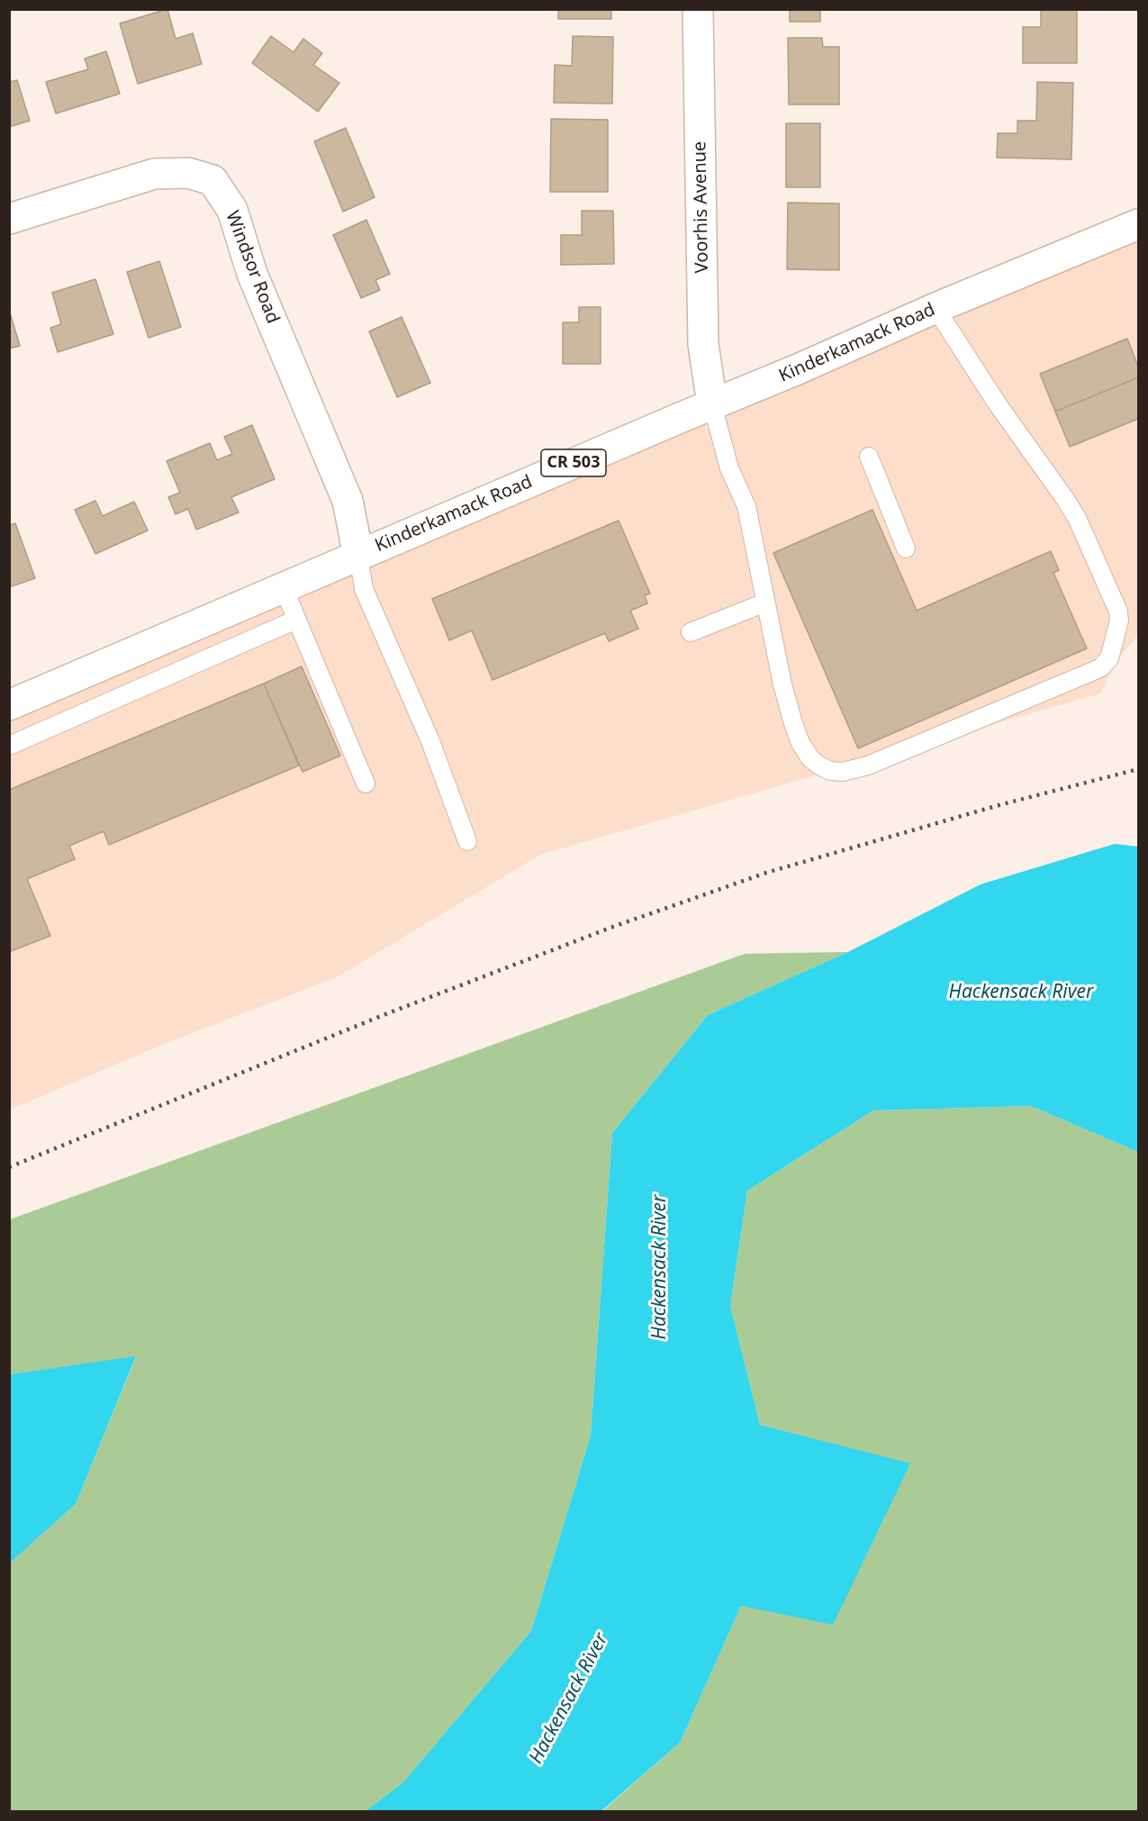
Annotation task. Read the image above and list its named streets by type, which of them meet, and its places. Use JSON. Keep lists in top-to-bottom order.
{
  "streets": {
    "main road": [
      "Voorhis Avenue",
      "Windsor Road",
      "Kinderkamack Road",
      "CR 503"
    ]
  },
  "crossings": [
    ["Voorhis Avenue", "Kinderkamack Road"],
    ["Windsor Road", "Kinderkamack Road"]
  ],
  "water": ["Hackensack River"]
}
